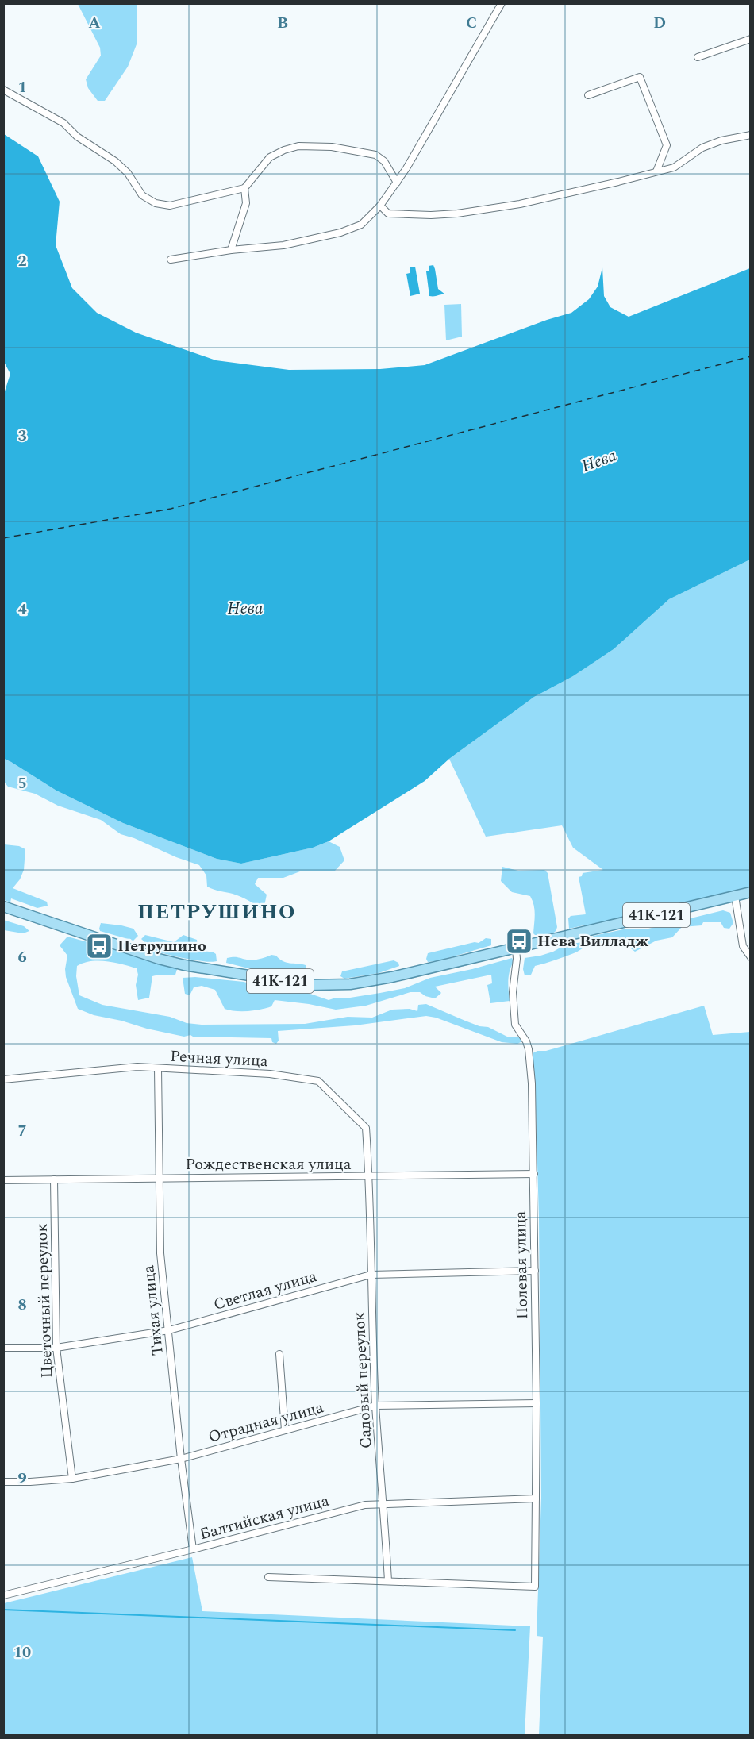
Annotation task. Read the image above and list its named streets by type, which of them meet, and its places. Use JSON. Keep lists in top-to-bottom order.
{
  "streets": {
    "main road": ["41К-121"],
    "street": [
      "Речная улица",
      "Рождественская улица",
      "Полевая улица",
      "Светлая улица",
      "Цветочный переулок",
      "Тихая улица",
      "Садовый переулок",
      "Отрадная улица",
      "Балтийская улица"
    ]
  },
  "crossings": [
    ["41К-121", "Полевая улица"],
    ["Речная улица", "Рождественская улица"],
    ["Речная улица", "Тихая улица"],
    ["Речная улица", "Садовый переулок"],
    ["Рождественская улица", "Полевая улица"],
    ["Рождественская улица", "Цветочный переулок"],
    ["Рождественская улица", "Тихая улица"],
    ["Рождественская улица", "Садовый переулок"],
    ["Полевая улица", "Светлая улица"],
    ["Полевая улица", "Садовый переулок"],
    ["Полевая улица", "Отрадная улица"],
    ["Полевая улица", "Балтийская улица"],
    ["Светлая улица", "Цветочный переулок"],
    ["Светлая улица", "Тихая улица"],
    ["Светлая улица", "Садовый переулок"],
    ["Цветочный переулок", "Отрадная улица"],
    ["Тихая улица", "Отрадная улица"],
    ["Тихая улица", "Балтийская улица"],
    ["Садовый переулок", "Отрадная улица"],
    ["Садовый переулок", "Балтийская улица"]
  ],
  "districts": ["ПЕТРУШИНО"],
  "water": ["Нева"],
  "places": {
    "bus stop": ["Нева Вилладж", "Петрушино"]
  },
  "grid": {
    "columns": [
      "A",
      "B",
      "C",
      "D"
    ],
    "rows": [
      "1",
      "2",
      "3",
      "4",
      "5",
      "6",
      "7",
      "8",
      "9",
      "10"
    ]
  }
}
